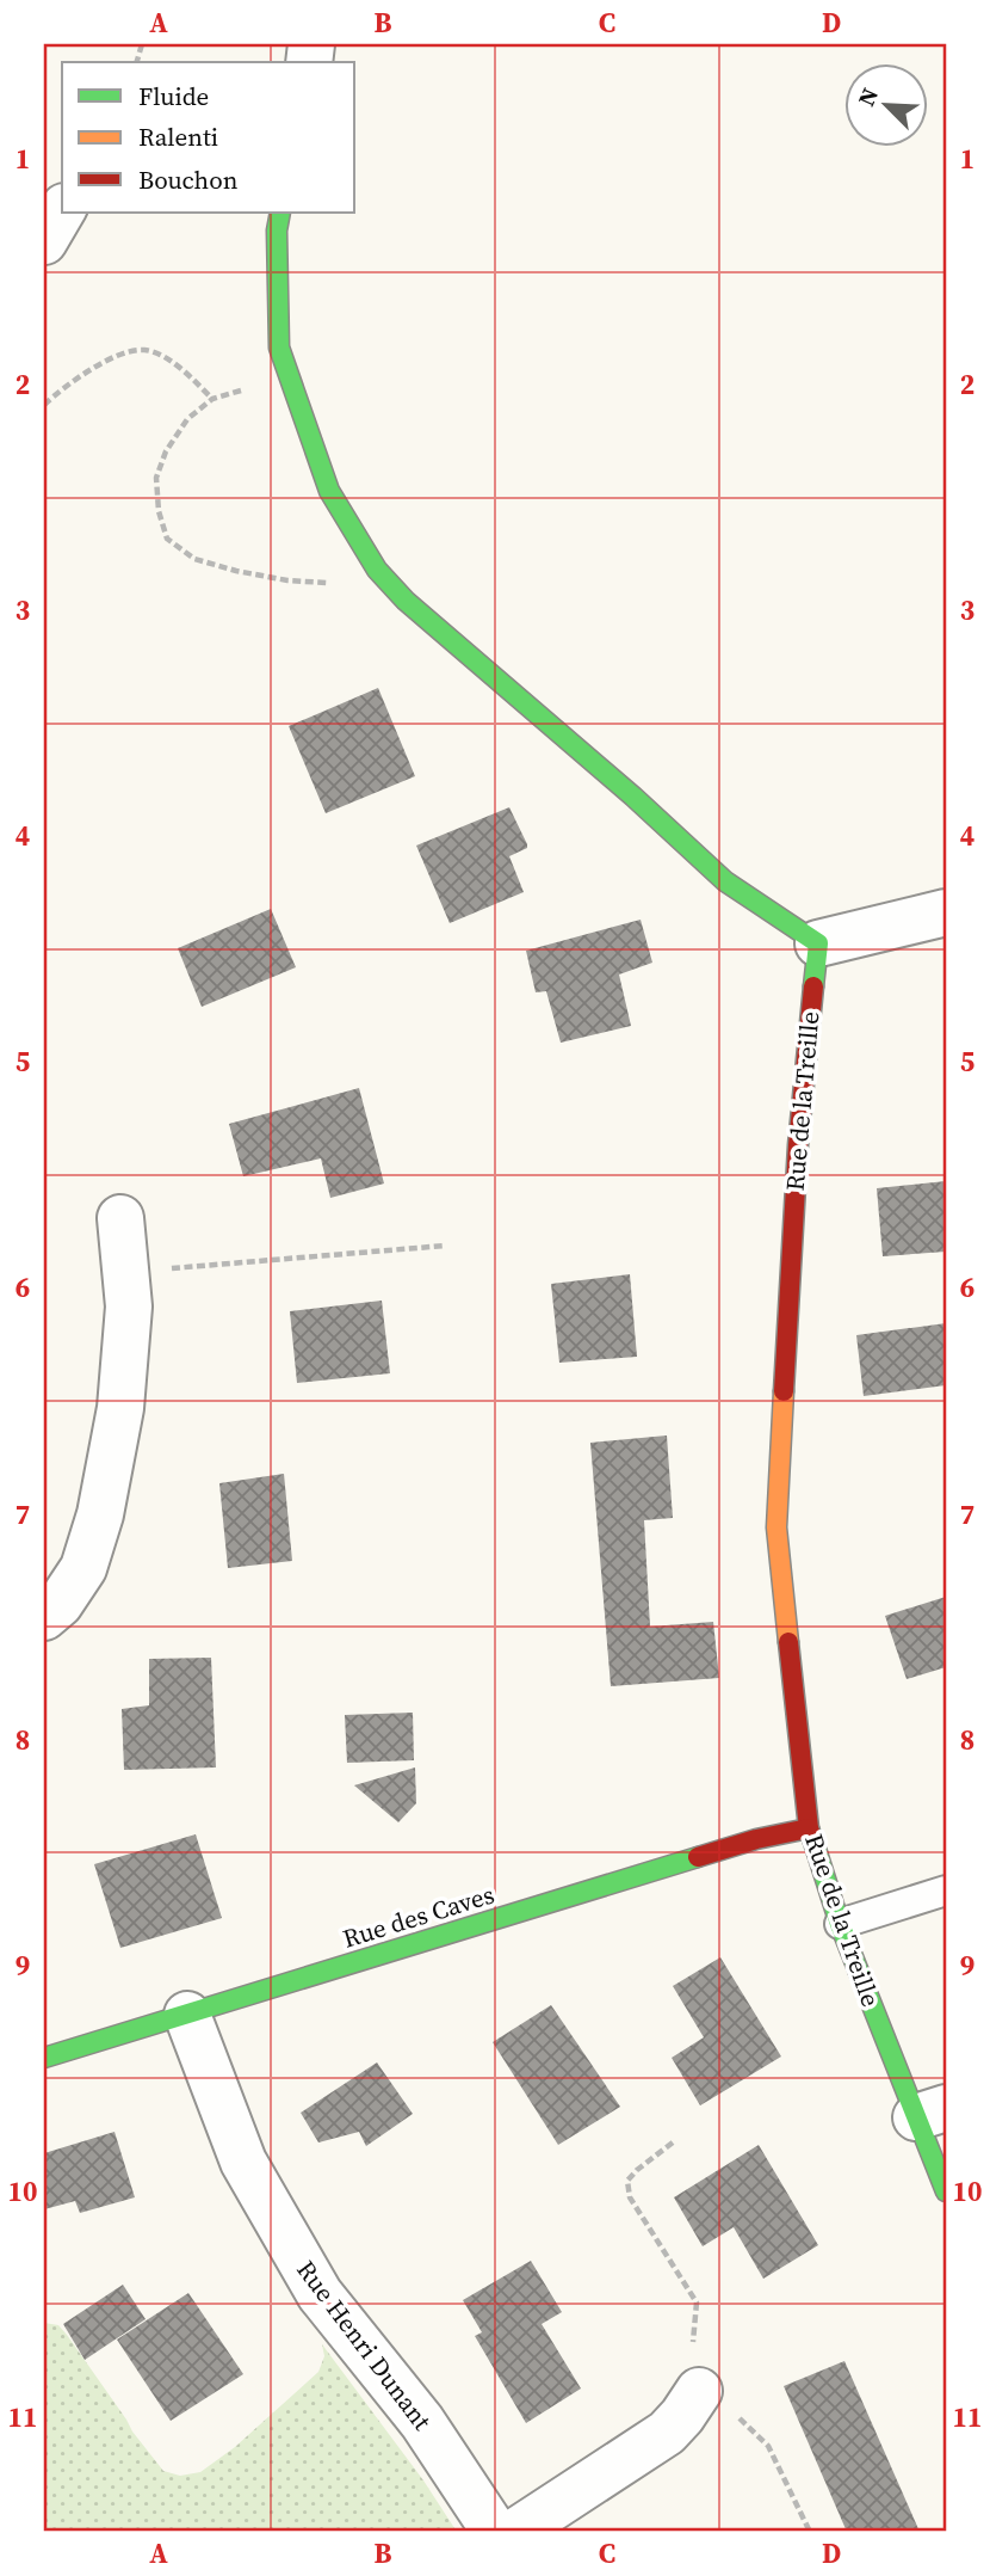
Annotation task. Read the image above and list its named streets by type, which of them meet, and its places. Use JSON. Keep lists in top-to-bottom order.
{
  "streets": {
    "street": ["Rue de la Treille", "Rue des Caves", "Rue Henri Dunant"]
  },
  "crossings": [
    ["Rue de la Treille", "Rue des Caves"],
    ["Rue des Caves", "Rue Henri Dunant"]
  ],
  "legend": ["Fluide", "Ralenti", "Bouchon"],
  "north": "top left",
  "grid": {
    "columns": [
      "A",
      "B",
      "C",
      "D"
    ],
    "rows": [
      "1",
      "2",
      "3",
      "4",
      "5",
      "6",
      "7",
      "8",
      "9",
      "10",
      "11"
    ]
  }
}
